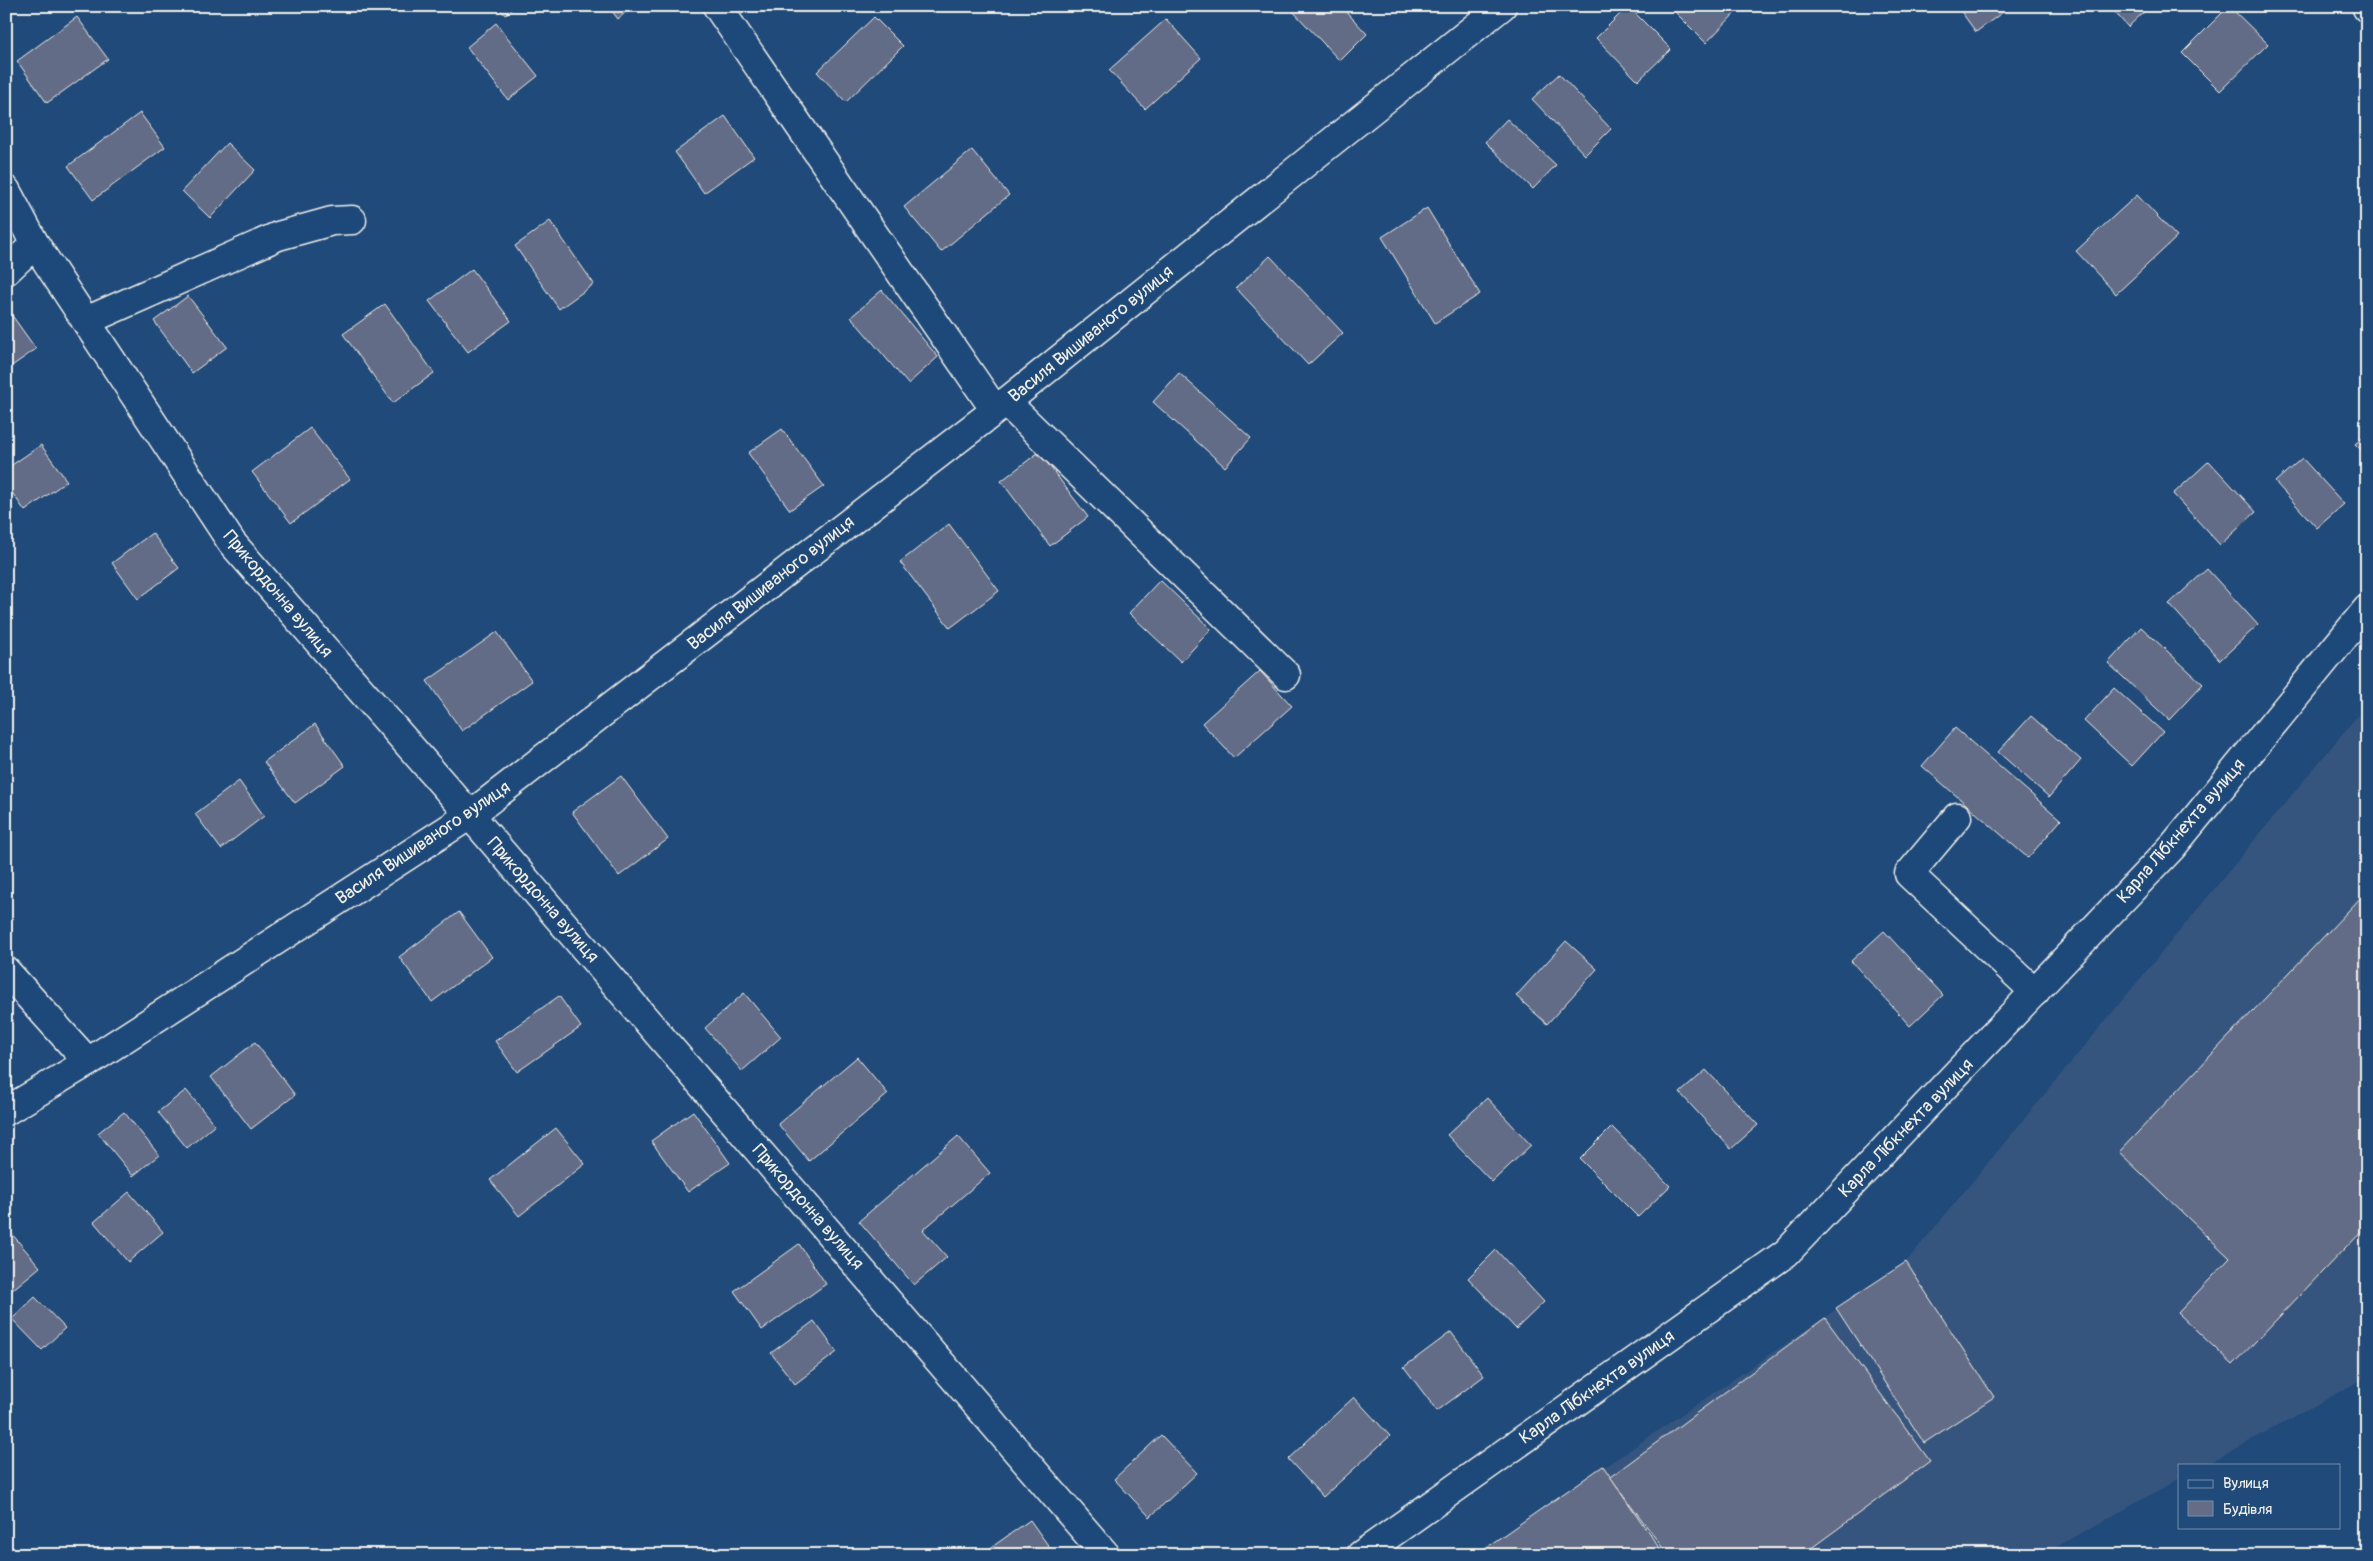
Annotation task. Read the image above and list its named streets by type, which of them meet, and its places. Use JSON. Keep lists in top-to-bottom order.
{
  "streets": {
    "street": ["Василя Вишиваного вулиця", "Прикордонна вулиця", "Карла Лібкнехта вулиця"]
  },
  "crossings": [
    ["Василя Вишиваного вулиця", "Прикордонна вулиця"]
  ],
  "legend": ["Вулиця", "Будівля"]
}
